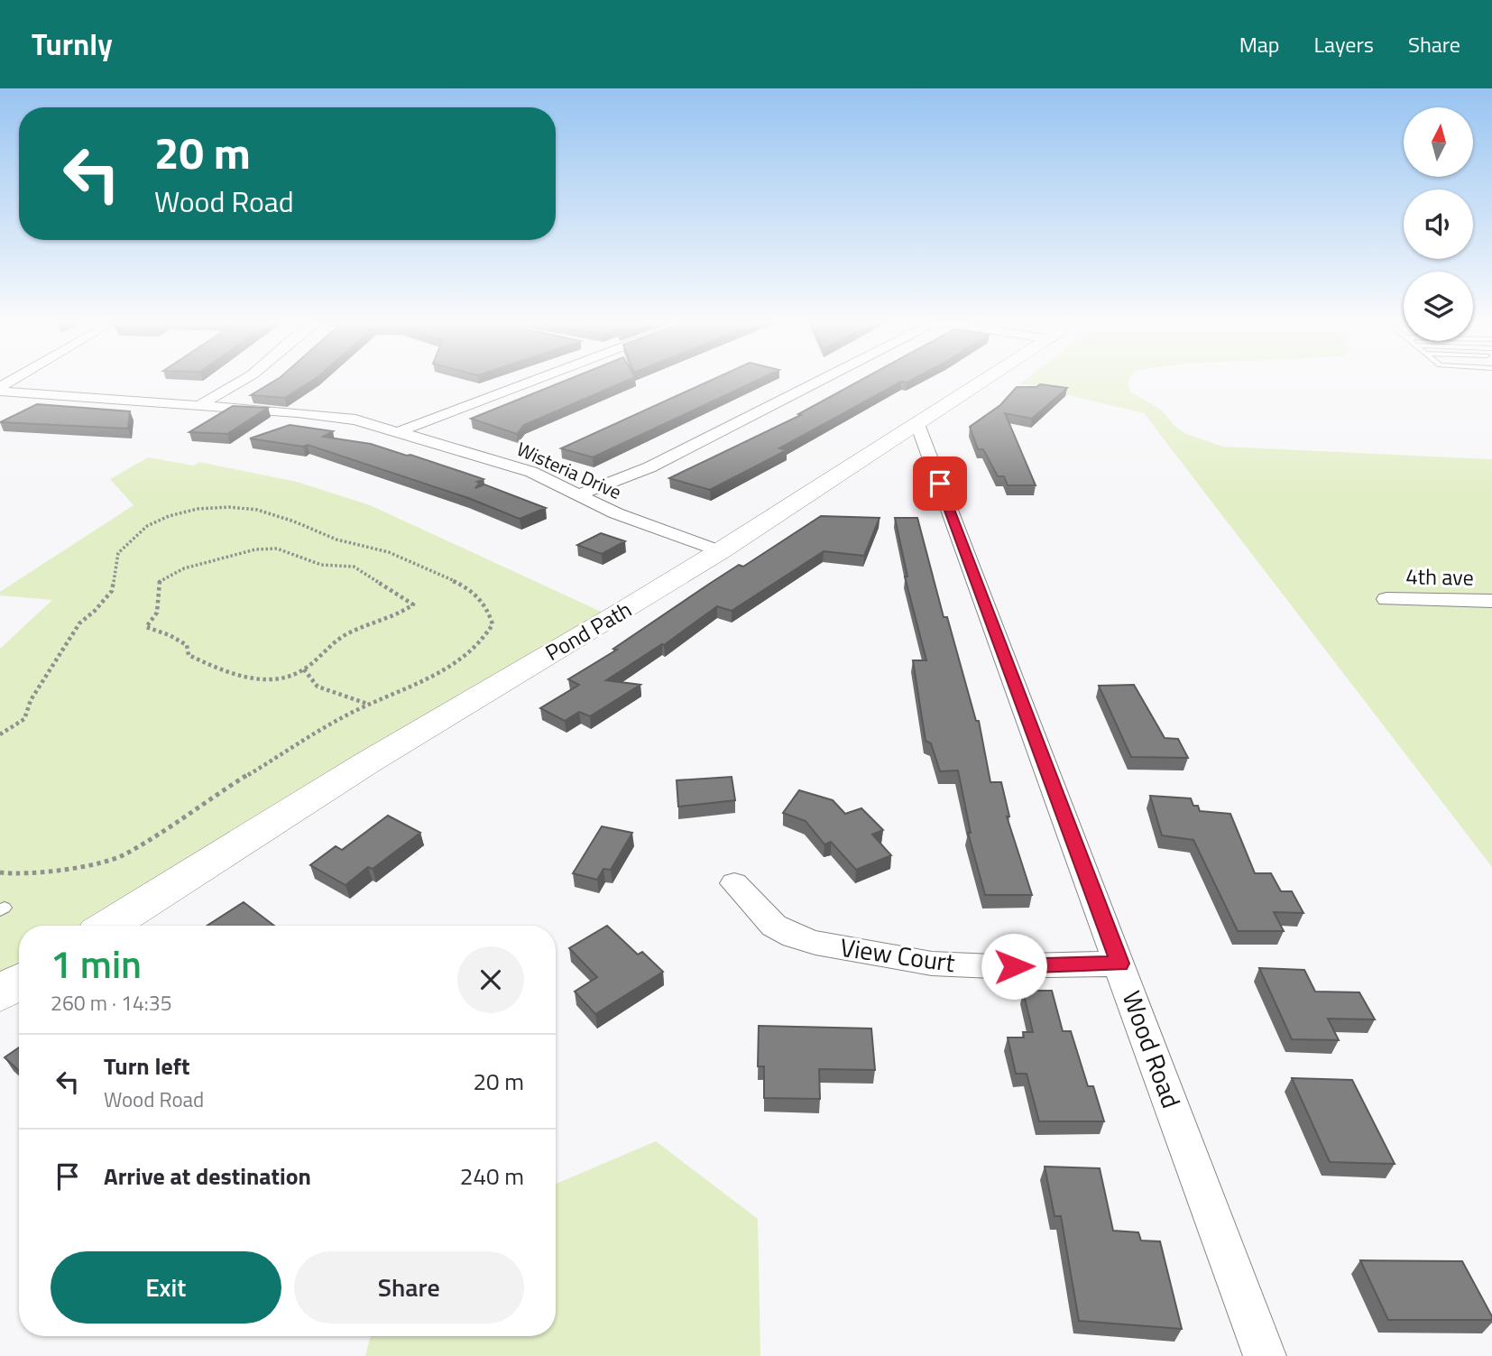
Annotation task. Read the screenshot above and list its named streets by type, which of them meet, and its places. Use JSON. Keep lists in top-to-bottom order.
{
  "streets": {
    "street": [
      "Wisteria Drive",
      "4th ave",
      "Pond Path",
      "View Court",
      "Wood Road"
    ]
  },
  "crossings": [
    ["Wisteria Drive", "Pond Path"],
    ["Pond Path", "Wood Road"],
    ["View Court", "Wood Road"]
  ],
  "north": "top",
  "page": {
    "header": "Turnly",
    "nav": ["Map", "Layers", "Share"],
    "turn": ["20 m", "Wood Road"],
    "heading": ["1 min", "260 m · 14:35"],
    "list": [
      {
        "name": "Turn left",
        "note": "Wood Road",
        "value": "20 m"
      },
      {
        "name": "Arrive at destination",
        "value": "240 m"
      }
    ],
    "buttons": ["Exit", "Share"]
  }
}
